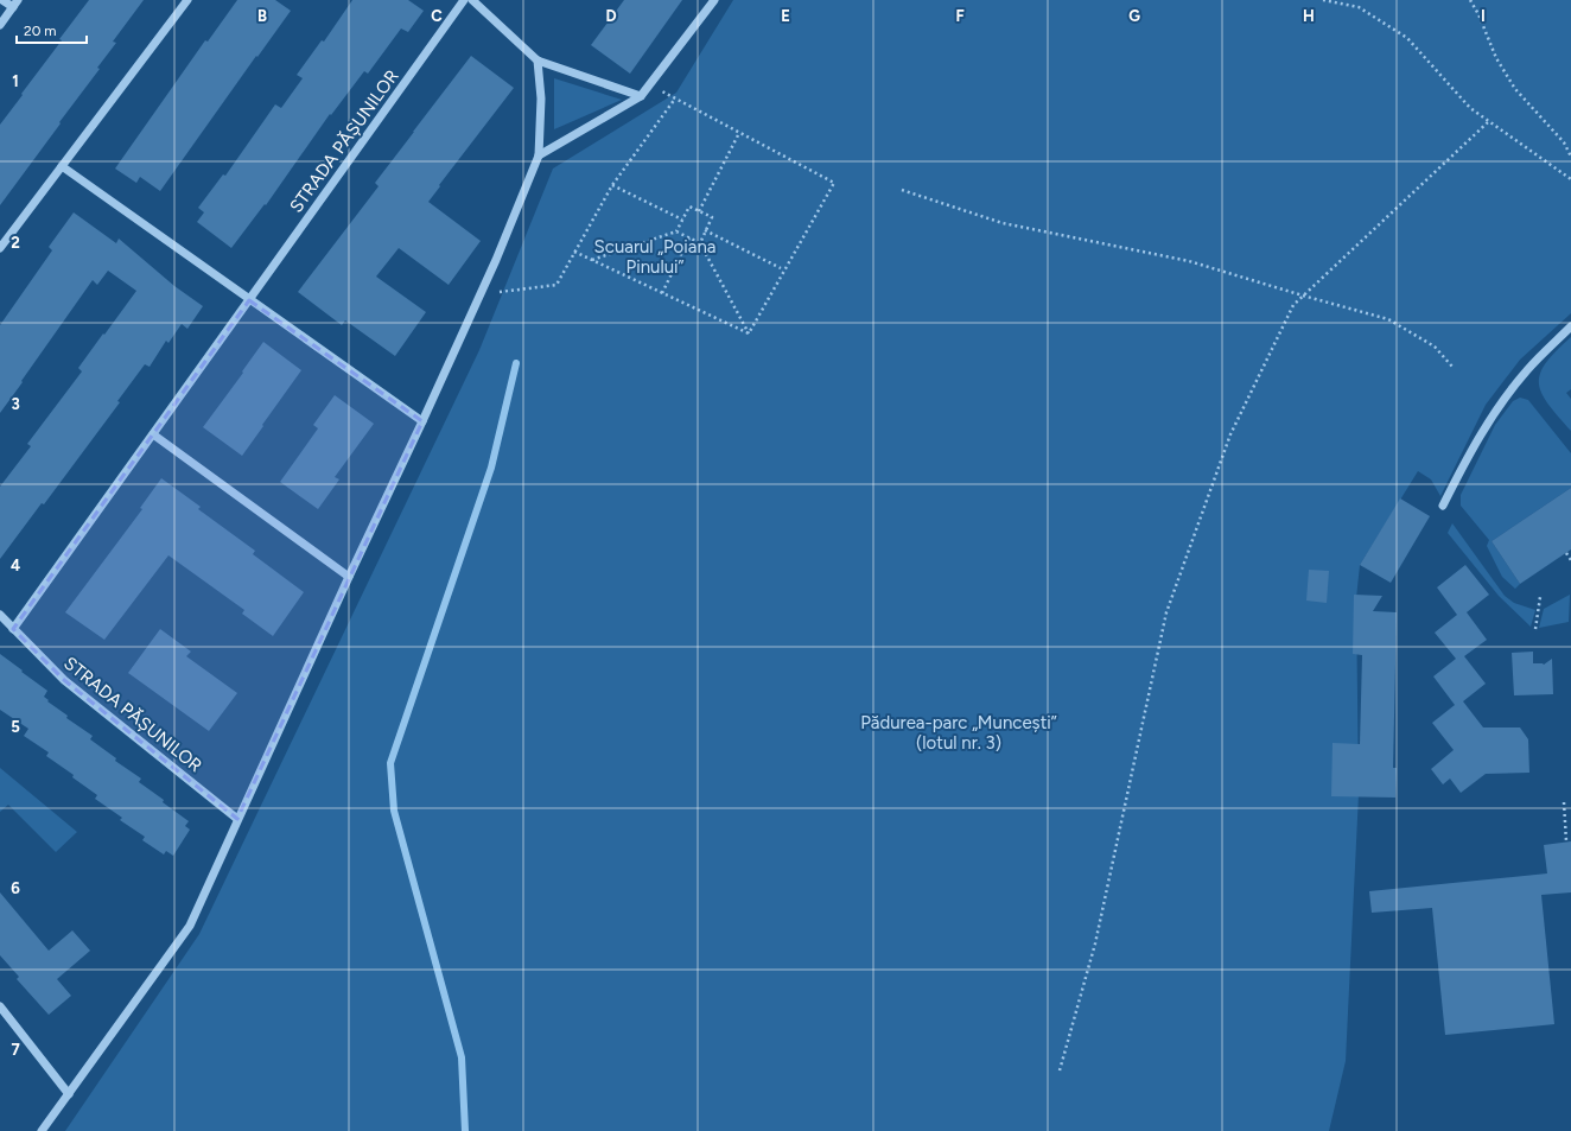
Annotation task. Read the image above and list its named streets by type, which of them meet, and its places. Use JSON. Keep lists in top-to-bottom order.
{
  "streets": {
    "street": ["STRADA PĂȘUNILOR"]
  },
  "parks": ["Scuarul „Poiana Pinului”", "Pădurea-parc „Muncești” (lotul nr. 3)"],
  "scale_bar": "20 m",
  "grid": {
    "columns": [
      "B",
      "C",
      "D",
      "E",
      "F",
      "G",
      "H",
      "I"
    ],
    "rows": [
      "1",
      "2",
      "3",
      "4",
      "5",
      "6",
      "7"
    ]
  }
}
